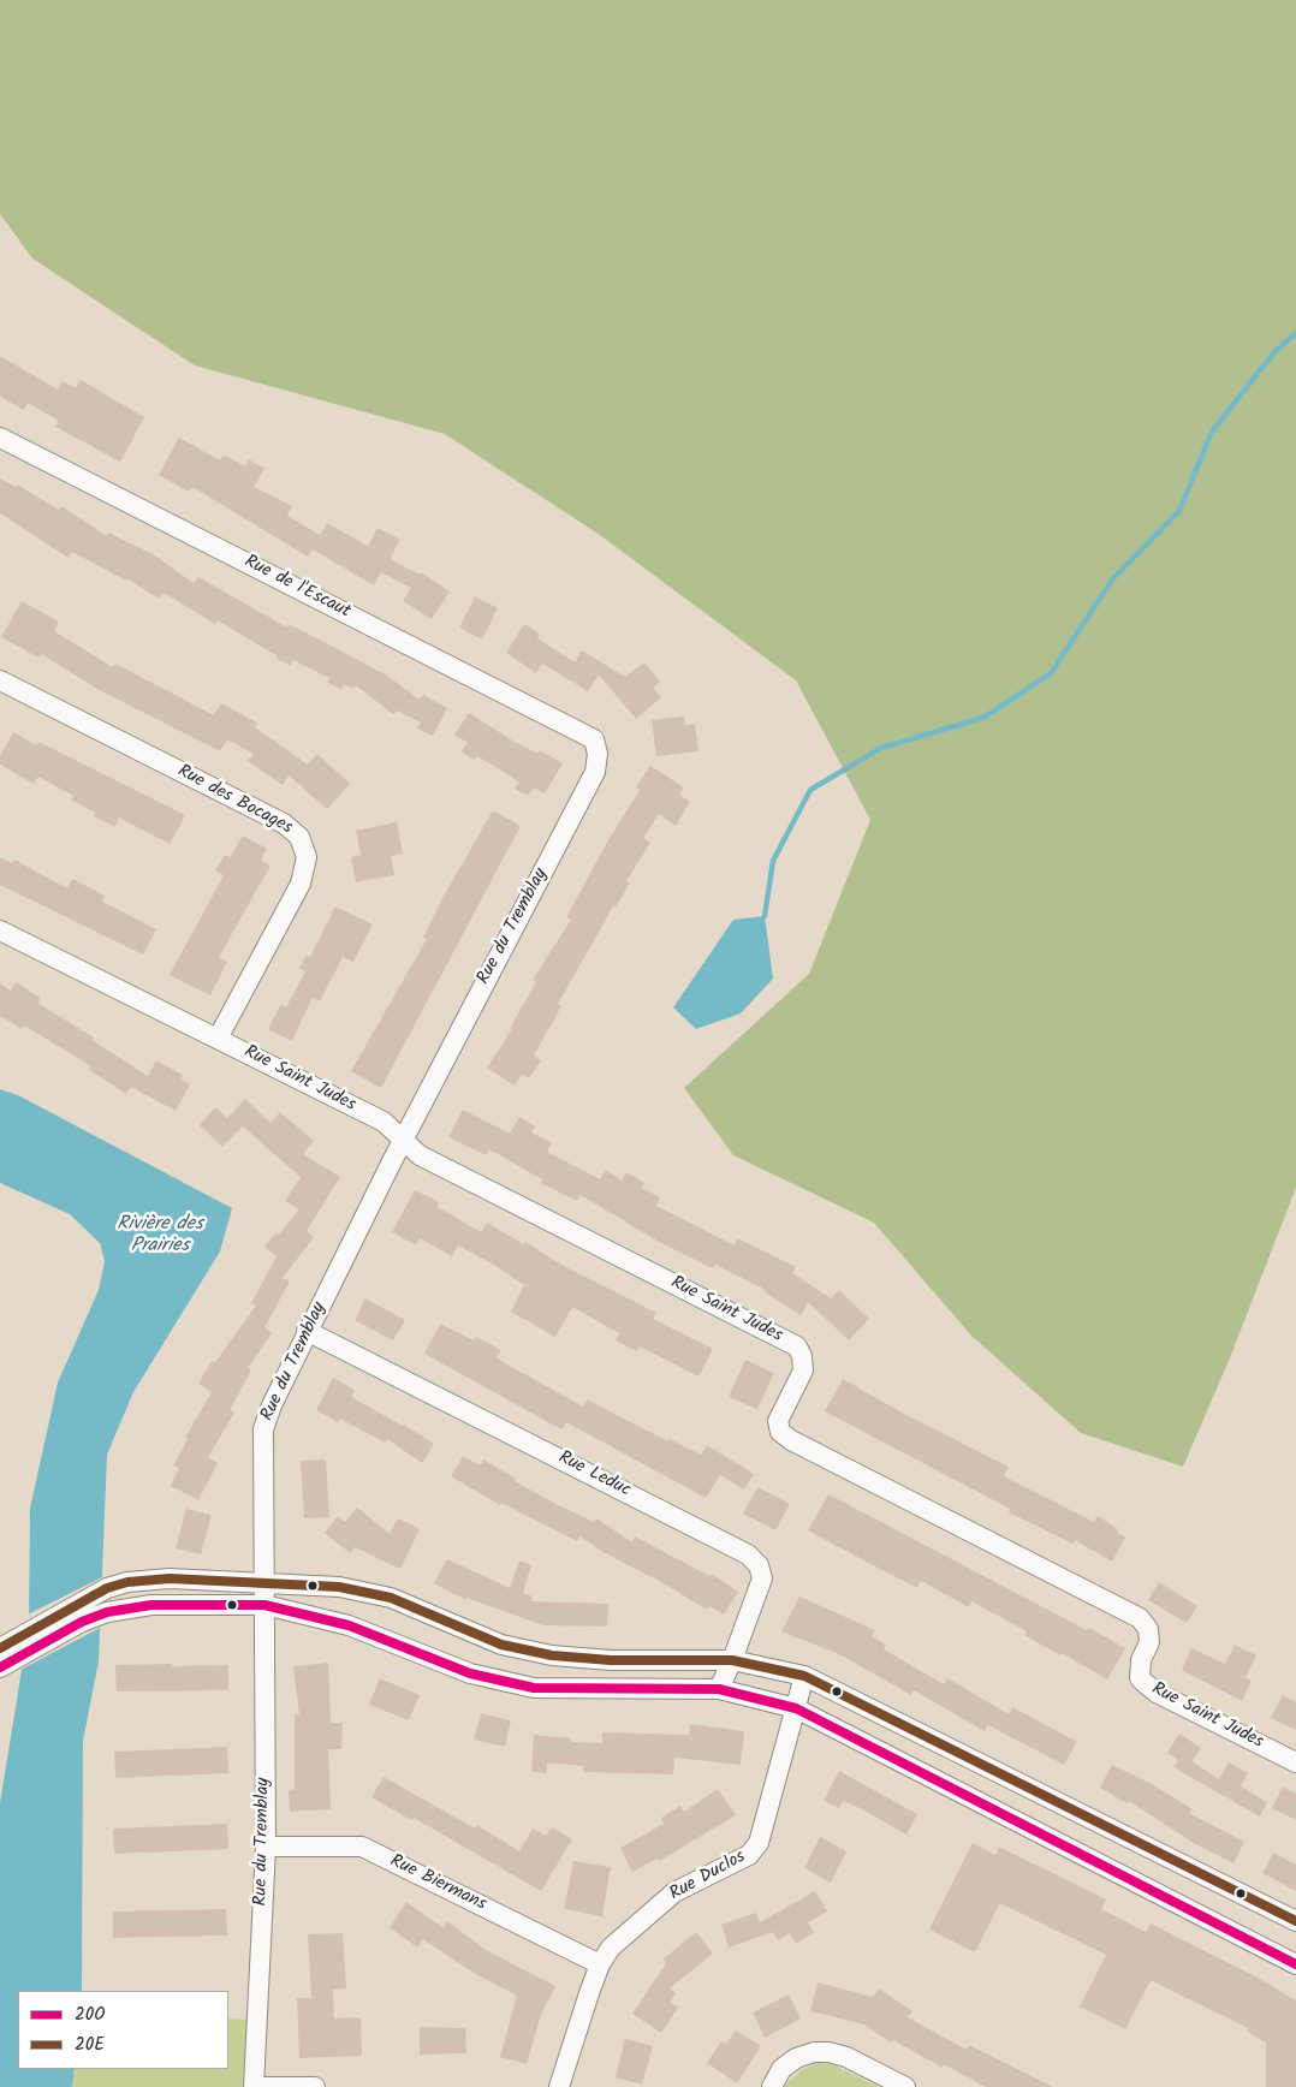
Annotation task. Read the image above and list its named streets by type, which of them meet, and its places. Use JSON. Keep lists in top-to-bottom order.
{
  "streets": {
    "street": [
      "Rue de l'Escaut",
      "Rue des Bocages",
      "Rue du Tremblay",
      "Rue Saint Judes",
      "Rue Leduc",
      "Rue Duclos",
      "Rue Biermans"
    ]
  },
  "crossings": [
    ["Rue de l'Escaut", "Rue du Tremblay"],
    ["Rue des Bocages", "Rue Saint Judes"],
    ["Rue du Tremblay", "Rue Saint Judes"],
    ["Rue du Tremblay", "Rue Leduc"],
    ["Rue du Tremblay", "Rue Biermans"],
    ["Rue Duclos", "Rue Biermans"]
  ],
  "water": ["Rivière des Prairies"],
  "lines": ["transit line 20E", "transit line 20O"],
  "legend": ["20O", "20E"]
}
